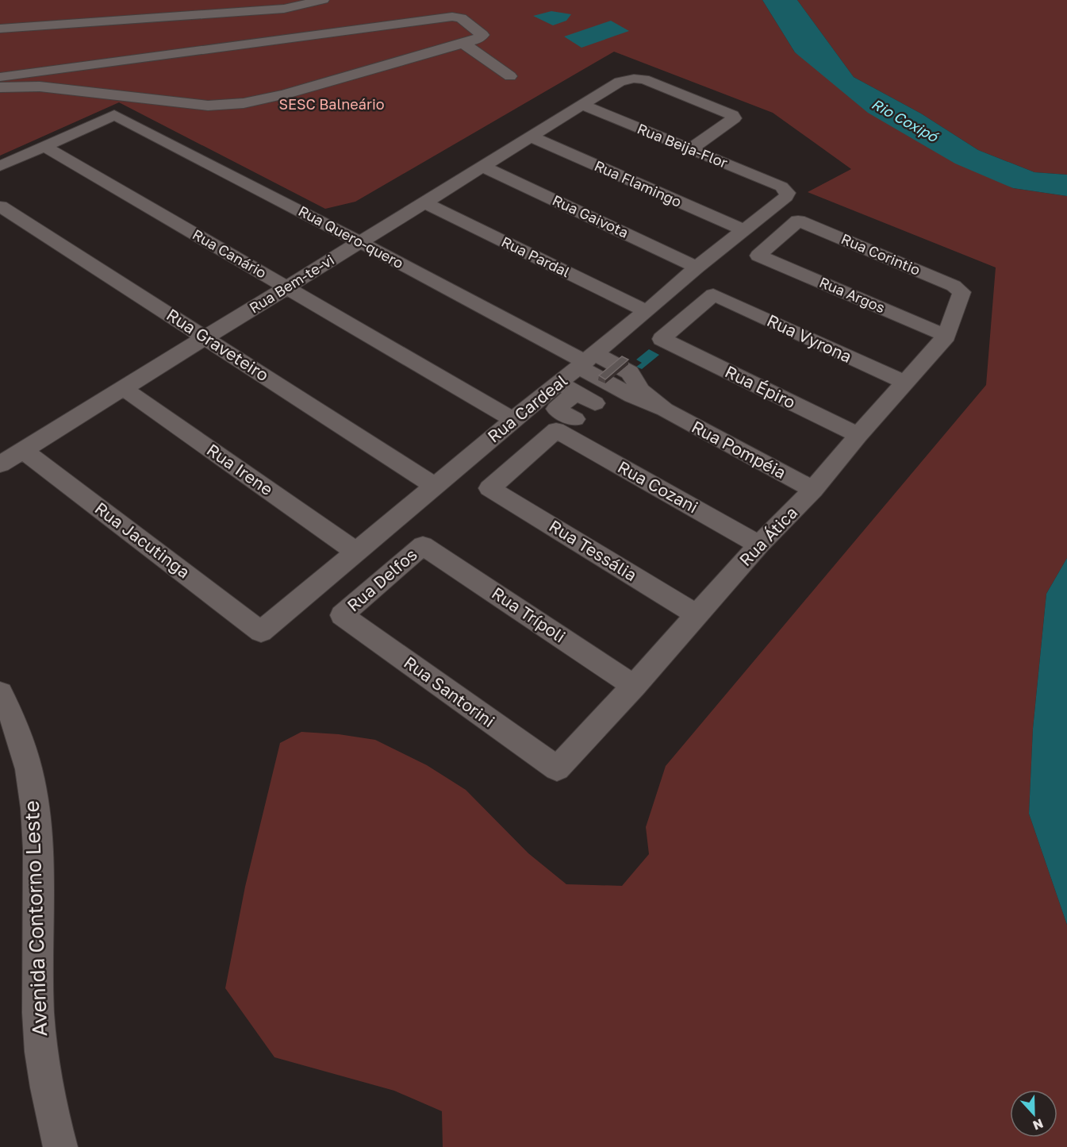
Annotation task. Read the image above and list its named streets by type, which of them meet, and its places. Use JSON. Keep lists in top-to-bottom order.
{
  "streets": {
    "street": [
      "Rua Beija-Flor",
      "Rua Flamingo",
      "Rua Gaivota",
      "Rua Quero-quero",
      "Rua Canário",
      "Rua Corintio",
      "Rua Pardal",
      "Rua Bem-te-vi",
      "Rua Argos",
      "Rua Vyrona",
      "Rua Graveteiro",
      "Rua Épiro",
      "Rua Cardeal",
      "Rua Pompéia",
      "Rua Irene",
      "Rua Cozani",
      "Rua Ática",
      "Rua Jacutinga",
      "Rua Tessália",
      "Rua Delfos",
      "Rua Trípoli",
      "Rua Santorini",
      "Avenida Contorno Leste"
    ]
  },
  "crossings": [
    ["Rua Beija-Flor", "Rua Bem-te-vi"],
    ["Rua Beija-Flor", "Rua Cardeal"],
    ["Rua Flamingo", "Rua Bem-te-vi"],
    ["Rua Flamingo", "Rua Cardeal"],
    ["Rua Gaivota", "Rua Bem-te-vi"],
    ["Rua Gaivota", "Rua Cardeal"],
    ["Rua Quero-quero", "Rua Canário"],
    ["Rua Quero-quero", "Rua Bem-te-vi"],
    ["Rua Quero-quero", "Rua Cardeal"],
    ["Rua Quero-quero", "Rua Pompéia"],
    ["Rua Canário", "Rua Bem-te-vi"],
    ["Rua Canário", "Rua Cardeal"],
    ["Rua Corintio", "Rua Argos"],
    ["Rua Corintio", "Rua Ática"],
    ["Rua Pardal", "Rua Bem-te-vi"],
    ["Rua Pardal", "Rua Cardeal"],
    ["Rua Bem-te-vi", "Rua Graveteiro"],
    ["Rua Bem-te-vi", "Rua Irene"],
    ["Rua Bem-te-vi", "Rua Jacutinga"],
    ["Rua Argos", "Rua Ática"],
    ["Rua Vyrona", "Rua Épiro"],
    ["Rua Vyrona", "Rua Ática"],
    ["Rua Graveteiro", "Rua Cardeal"],
    ["Rua Épiro", "Rua Ática"],
    ["Rua Cardeal", "Rua Pompéia"],
    ["Rua Cardeal", "Rua Irene"],
    ["Rua Cardeal", "Rua Jacutinga"],
    ["Rua Pompéia", "Rua Ática"],
    ["Rua Cozani", "Rua Ática"],
    ["Rua Cozani", "Rua Tessália"],
    ["Rua Ática", "Rua Tessália"],
    ["Rua Ática", "Rua Trípoli"],
    ["Rua Ática", "Rua Santorini"],
    ["Rua Delfos", "Rua Trípoli"],
    ["Rua Delfos", "Rua Santorini"]
  ],
  "water": ["Rio Coxipó"],
  "parks": ["SESC Balneário"],
  "north": "bottom"
}
